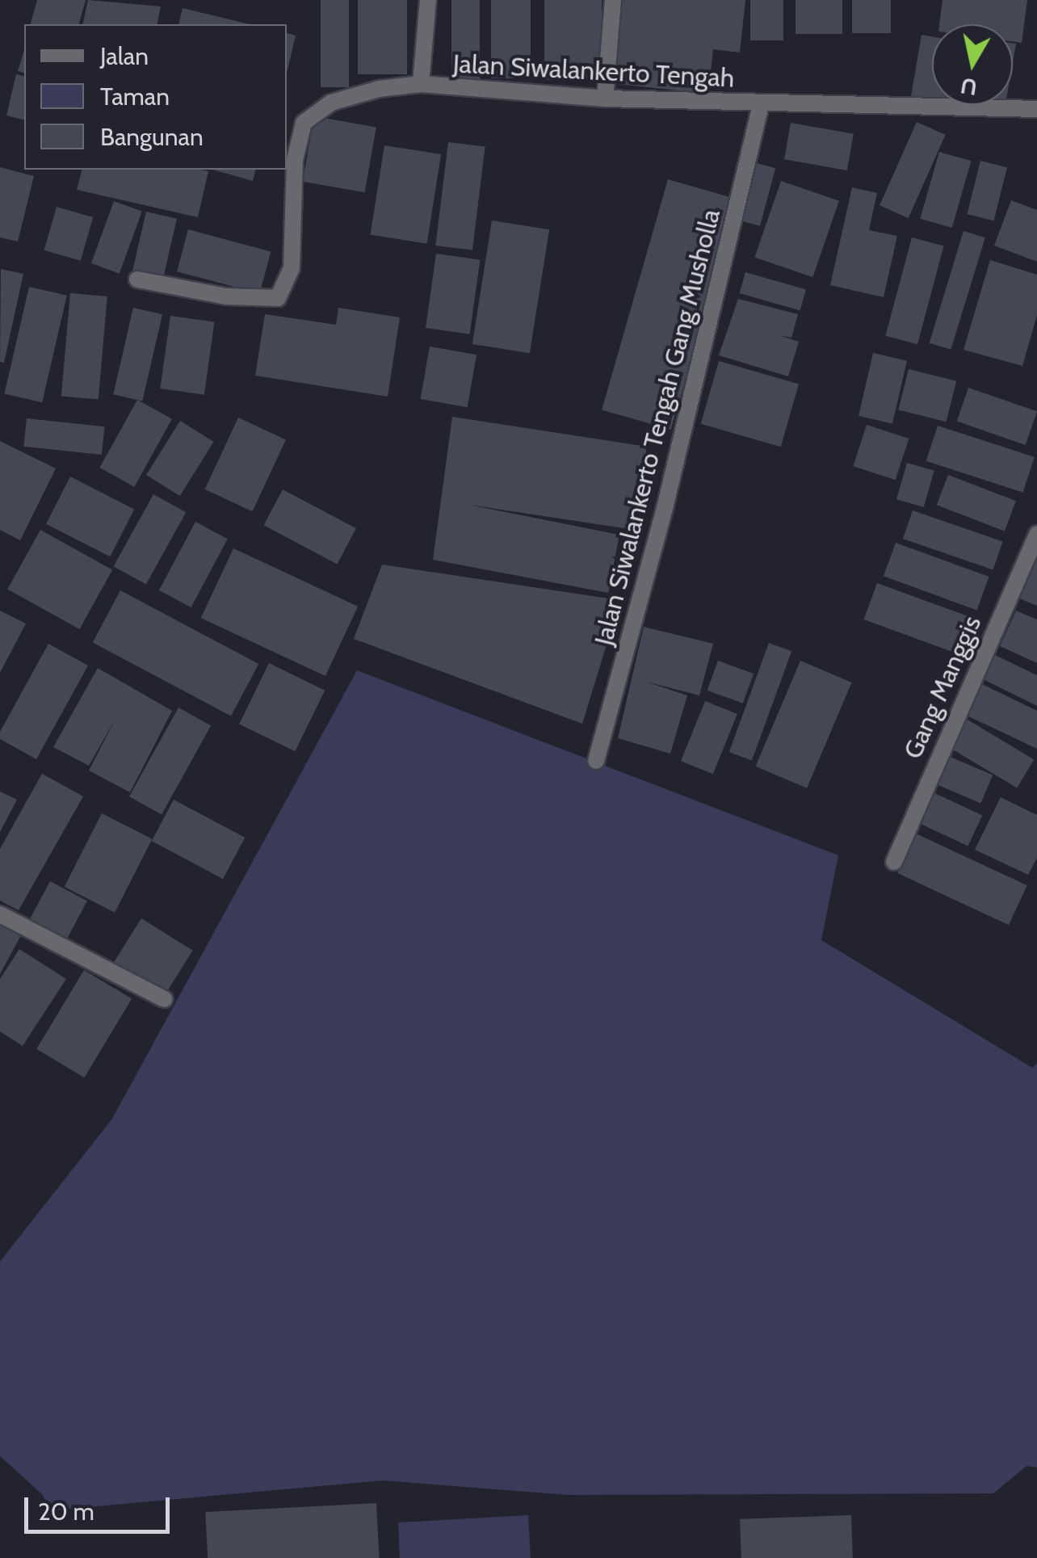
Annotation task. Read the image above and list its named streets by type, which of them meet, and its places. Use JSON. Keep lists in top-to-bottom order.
{
  "streets": {
    "street": ["Jalan Siwalankerto Tengah", "Jalan Siwalankerto Tengah Gang Musholla", "Gang Manggis"]
  },
  "crossings": [
    ["Jalan Siwalankerto Tengah", "Jalan Siwalankerto Tengah Gang Musholla"]
  ],
  "legend": ["Jalan", "Taman", "Bangunan"],
  "scale_bar": "20 m",
  "north": "bottom"
}
